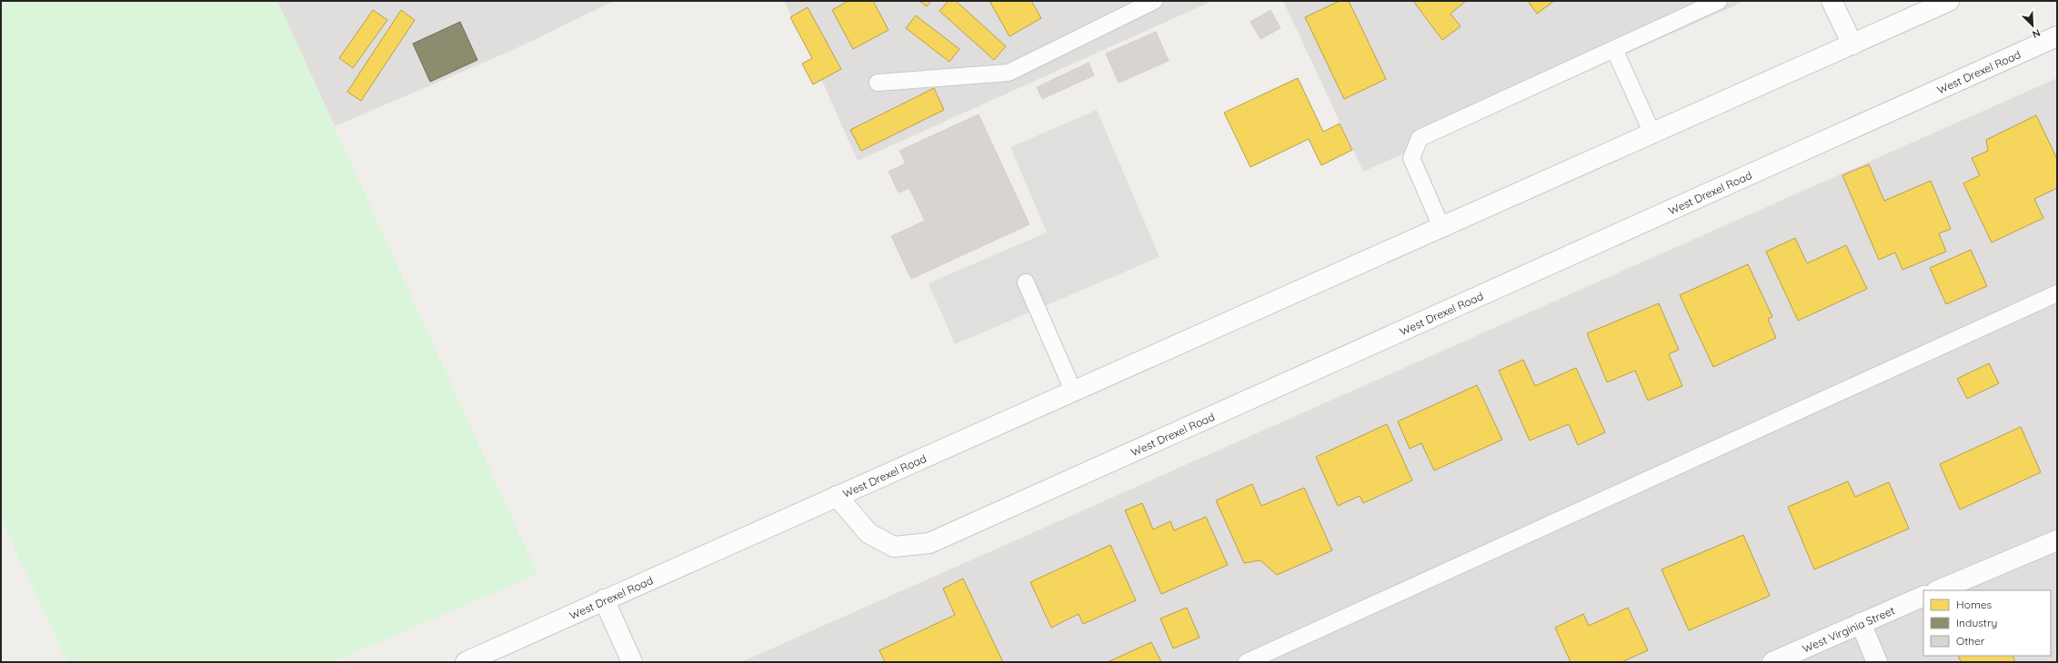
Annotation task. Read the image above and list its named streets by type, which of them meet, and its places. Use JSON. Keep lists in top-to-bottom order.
{
  "streets": {
    "street": ["West Drexel Road", "West Virginia Street"]
  },
  "legend": ["Homes", "Industry", "Other"],
  "north": "bottom right"
}
